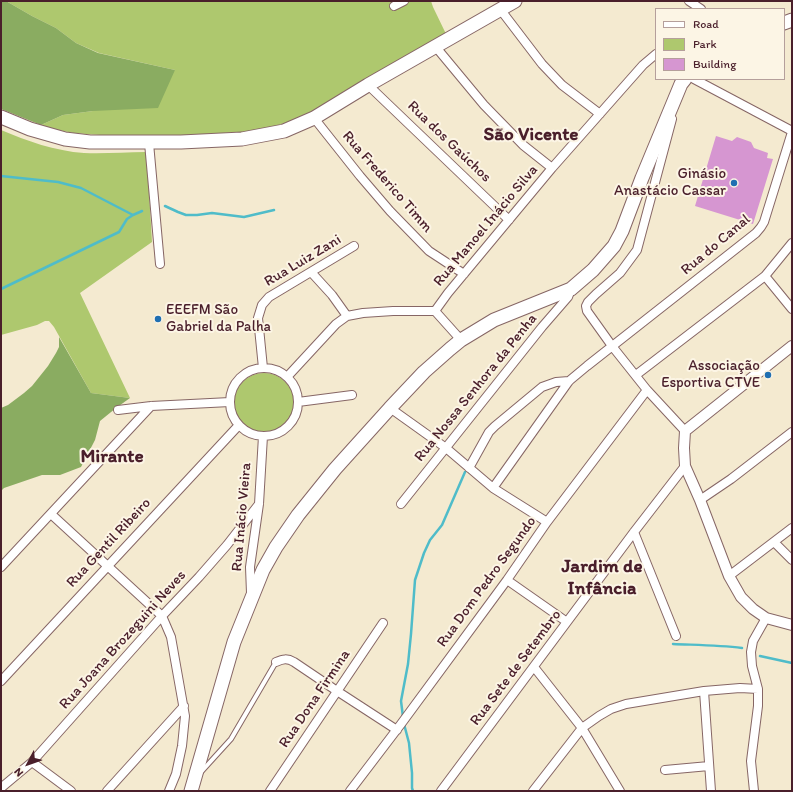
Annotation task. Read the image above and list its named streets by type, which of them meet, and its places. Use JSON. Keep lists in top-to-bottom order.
{
  "streets": {
    "street": [
      "Rua dos Gaúchos",
      "Rua Frederico Timm",
      "Rua Manoel Inácio Silva",
      "Rua do Canal",
      "Rua Luiz Zani",
      "Rua Nossa Senhora da Penha",
      "Rua Inácio Vieira",
      "Rua Gentil Ribeiro",
      "Rua Dom Pedro Segundo",
      "Rua Joana Brozeguini Neves",
      "Rua Sete de Setembro",
      "Rua Dona Firmina"
    ]
  },
  "crossings": [
    ["Rua dos Gaúchos", "Rua Manoel Inácio Silva"],
    ["Rua Frederico Timm", "Rua Manoel Inácio Silva"],
    ["Rua Luiz Zani", "Rua Inácio Vieira"],
    ["Rua Luiz Zani", "Rua Gentil Ribeiro"],
    ["Rua Inácio Vieira", "Rua Gentil Ribeiro"],
    ["Rua Inácio Vieira", "Rua Joana Brozeguini Neves"]
  ],
  "districts": ["São Vicente", "Mirante", "Jardim de Infância"],
  "places": ["Ginásio Anastácio Cassar", "EEEFM São Gabriel da Palha", "Associação Esportiva CTVE"],
  "legend": ["Road", "Park", "Building"],
  "north": "bottom left"
}
